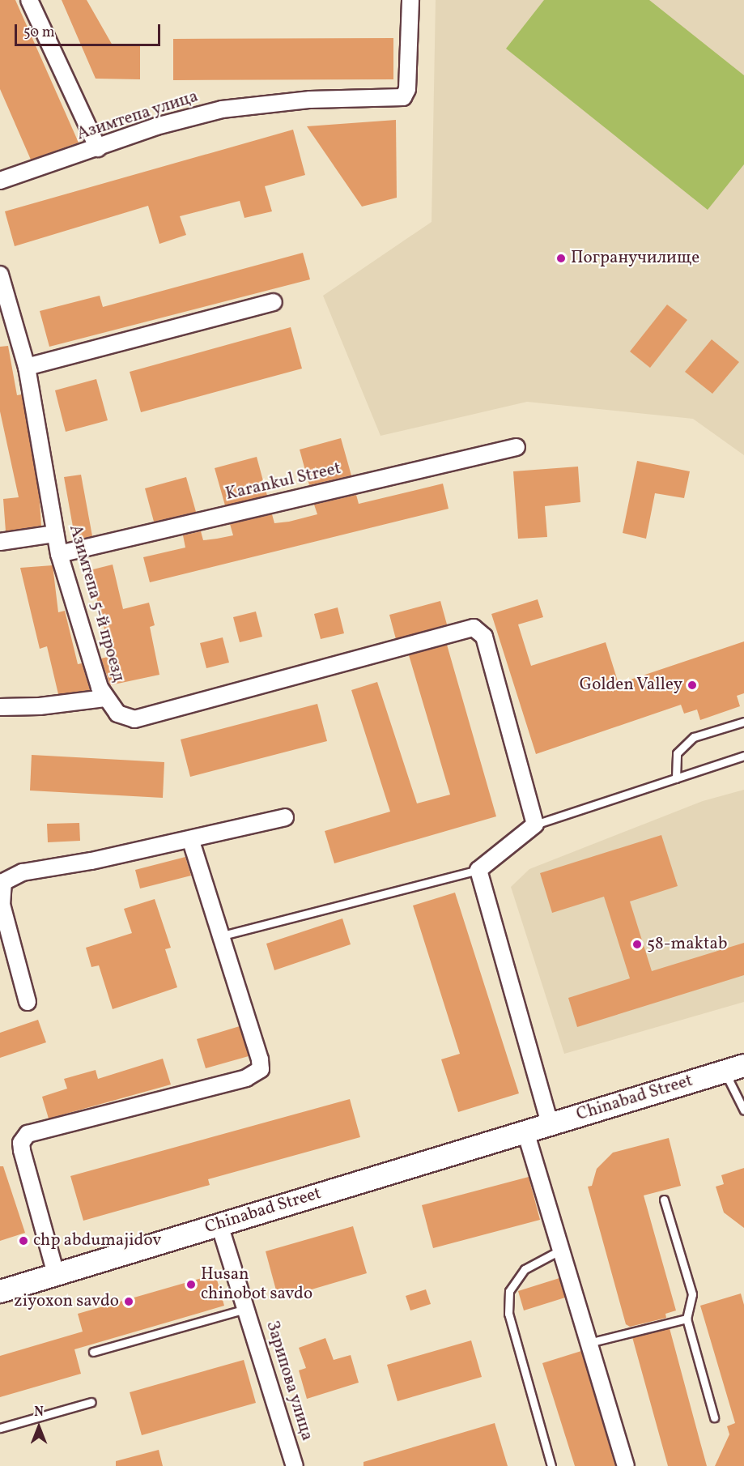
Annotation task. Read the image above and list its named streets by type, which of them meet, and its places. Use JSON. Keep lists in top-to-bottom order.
{
  "streets": {
    "main road": ["Chinabad Street"],
    "street": [
      "Азимтепа улица",
      "Karankul Street",
      "Азимтепа 5-й проезд",
      "Зарипова улица"
    ]
  },
  "crossings": [
    ["Karankul Street", "Азимтепа 5-й проезд"],
    ["Chinabad Street", "Зарипова улица"]
  ],
  "places": [
    "Погранучилище",
    "Golden Valley",
    "58-maktab",
    "chp abdumajidov",
    "Husan chinobot savdo",
    "ziyoxon savdo"
  ],
  "scale_bar": "50 m",
  "north": "top"
}
